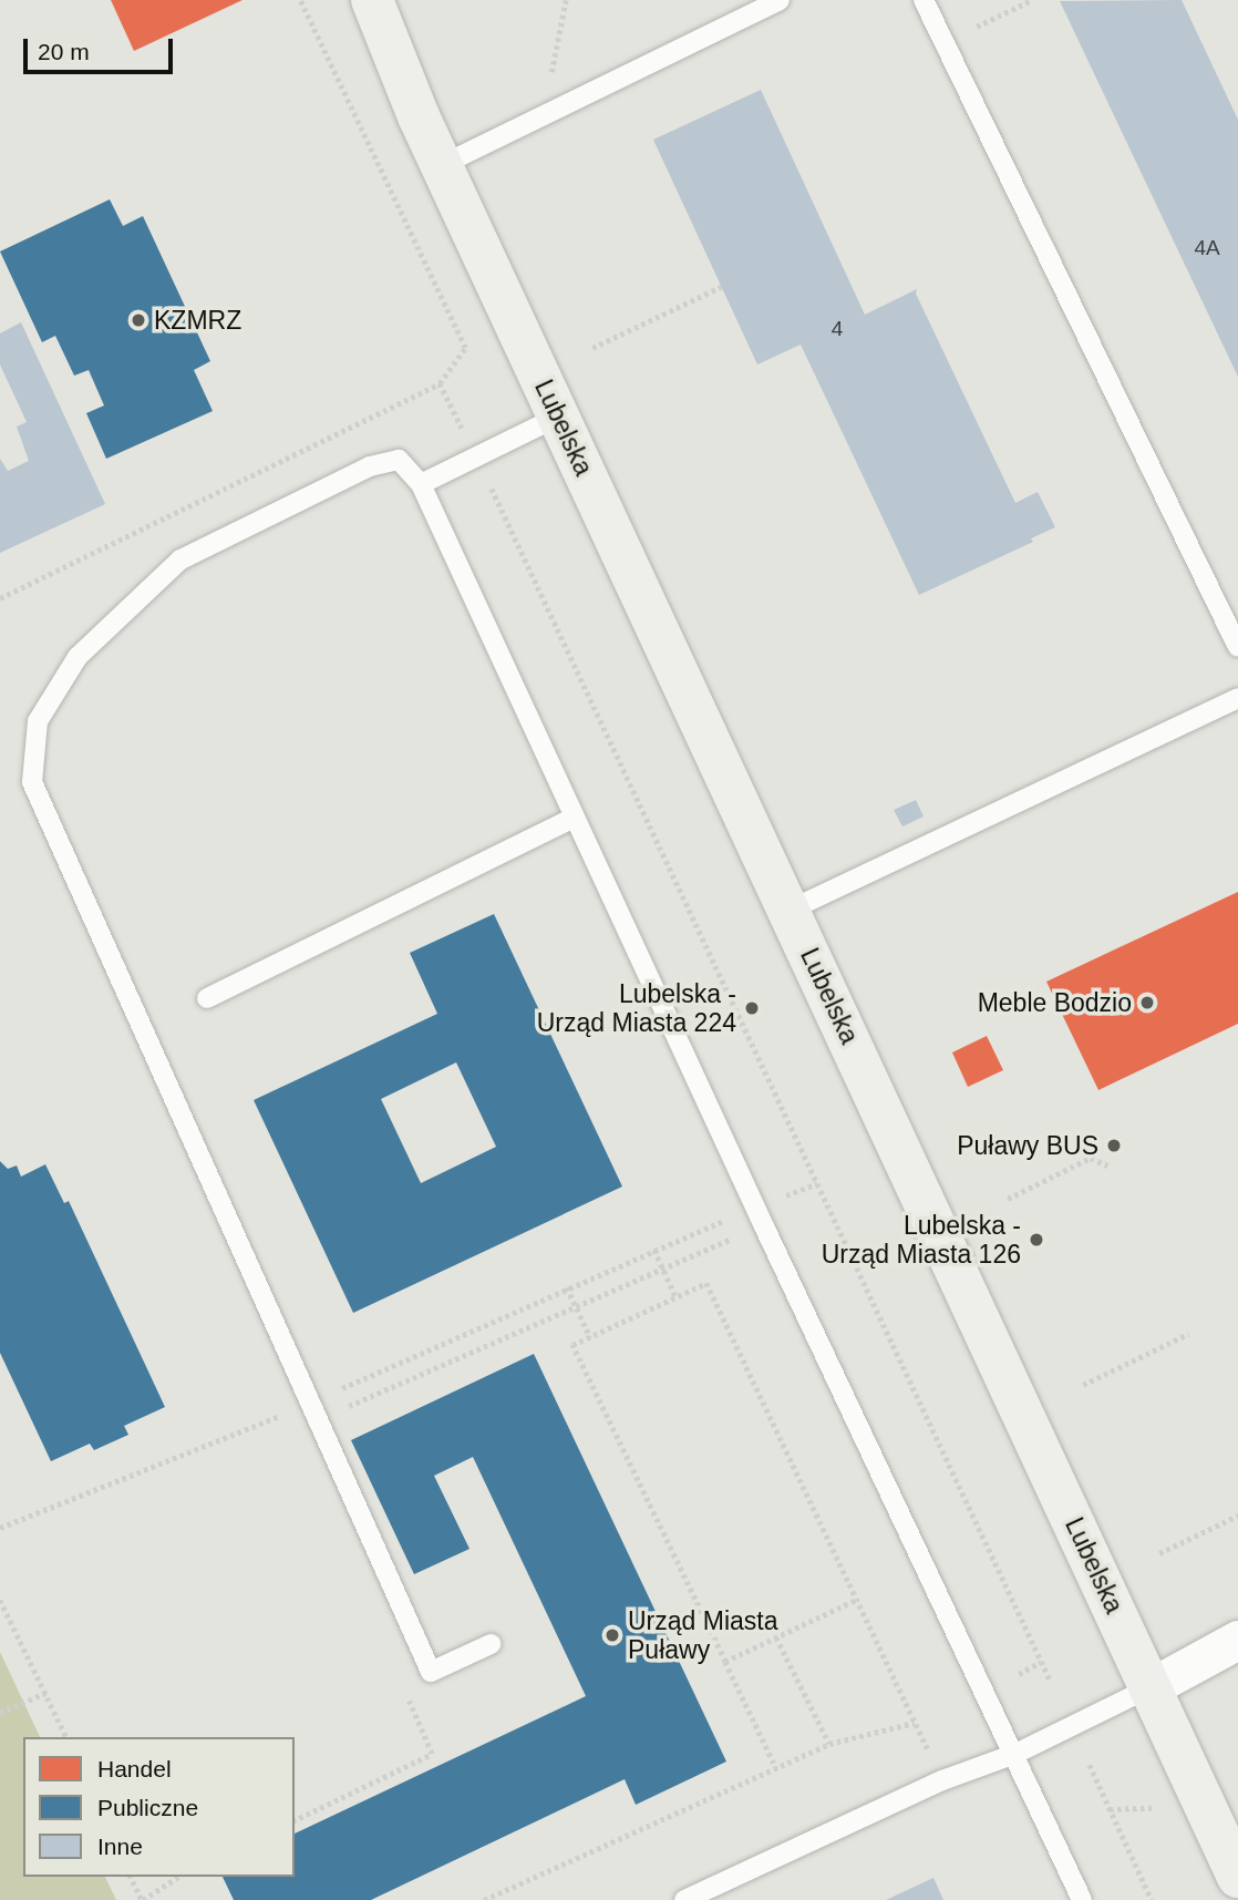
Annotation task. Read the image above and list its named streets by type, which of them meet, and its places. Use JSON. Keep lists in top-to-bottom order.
{
  "streets": {
    "main road": ["Lubelska"]
  },
  "places": [
    "KZMRZ",
    "Meble Bodzio",
    "Lubelska - Urząd Miasta 224",
    "Puławy BUS",
    "Lubelska - Urząd Miasta 126",
    "Urząd Miasta Puławy"
  ],
  "house_numbers": ["4A", "4"],
  "legend": ["Handel", "Publiczne", "Inne"],
  "scale_bar": "20 m"
}
